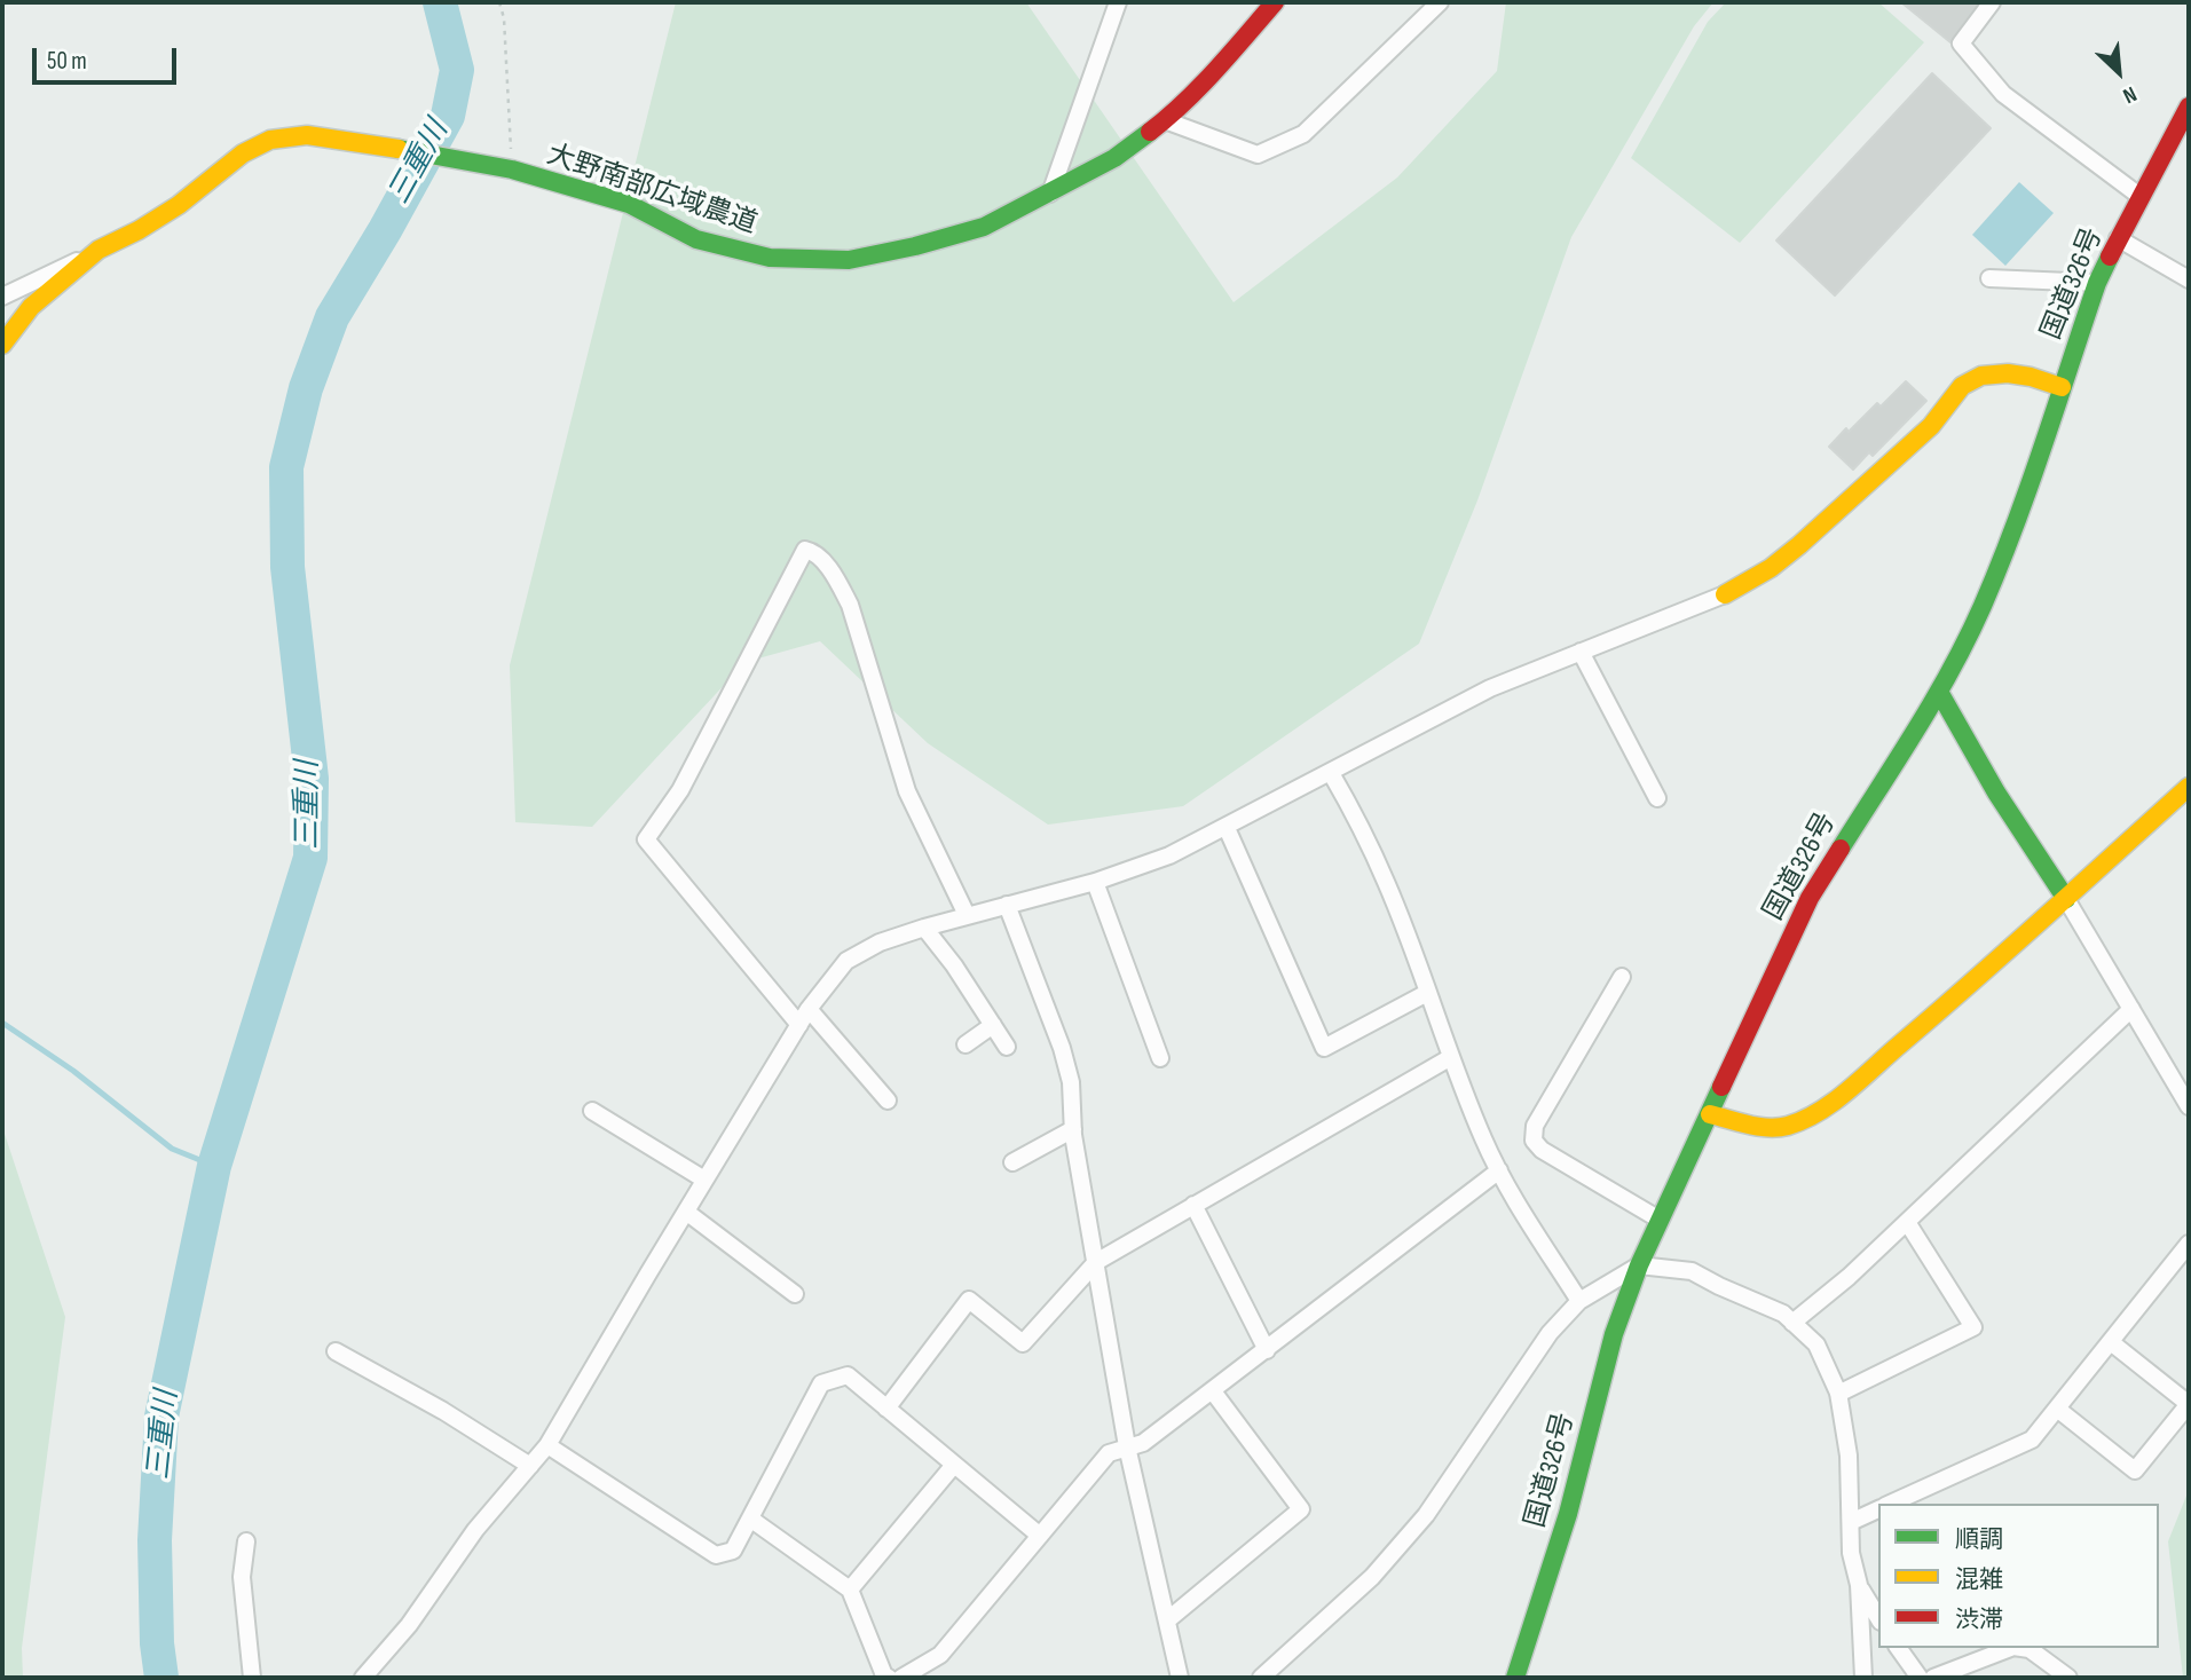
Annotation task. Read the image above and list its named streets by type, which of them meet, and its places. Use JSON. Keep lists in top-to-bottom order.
{
  "streets": {
    "main road": ["大野南部広域農道", "国道326号"]
  },
  "water": ["三重川"],
  "legend": ["順調", "混雑", "渋滞"],
  "scale_bar": "50 m",
  "north": "bottom right"
}
